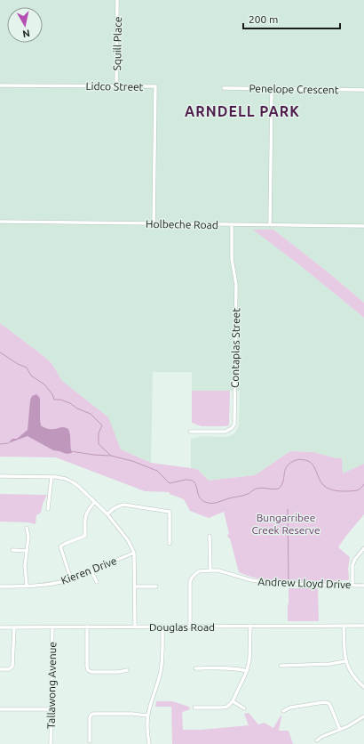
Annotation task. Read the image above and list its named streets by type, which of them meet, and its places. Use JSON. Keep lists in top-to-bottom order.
{
  "streets": {
    "street": [
      "Squill Place",
      "Lidco Street",
      "Penelope Crescent",
      "Holbeche Road",
      "Contaplas Street",
      "Kieren Drive",
      "Andrew Lloyd Drive",
      "Douglas Road",
      "Tallawong Avenue"
    ]
  },
  "crossings": [
    ["Squill Place", "Lidco Street"],
    ["Lidco Street", "Holbeche Road"],
    ["Holbeche Road", "Contaplas Street"],
    ["Andrew Lloyd Drive", "Douglas Road"],
    ["Douglas Road", "Tallawong Avenue"]
  ],
  "districts": ["ARNDELL PARK"],
  "parks": ["Bungarribee Creek Reserve"],
  "scale_bar": "200 m",
  "north": "bottom"
}
